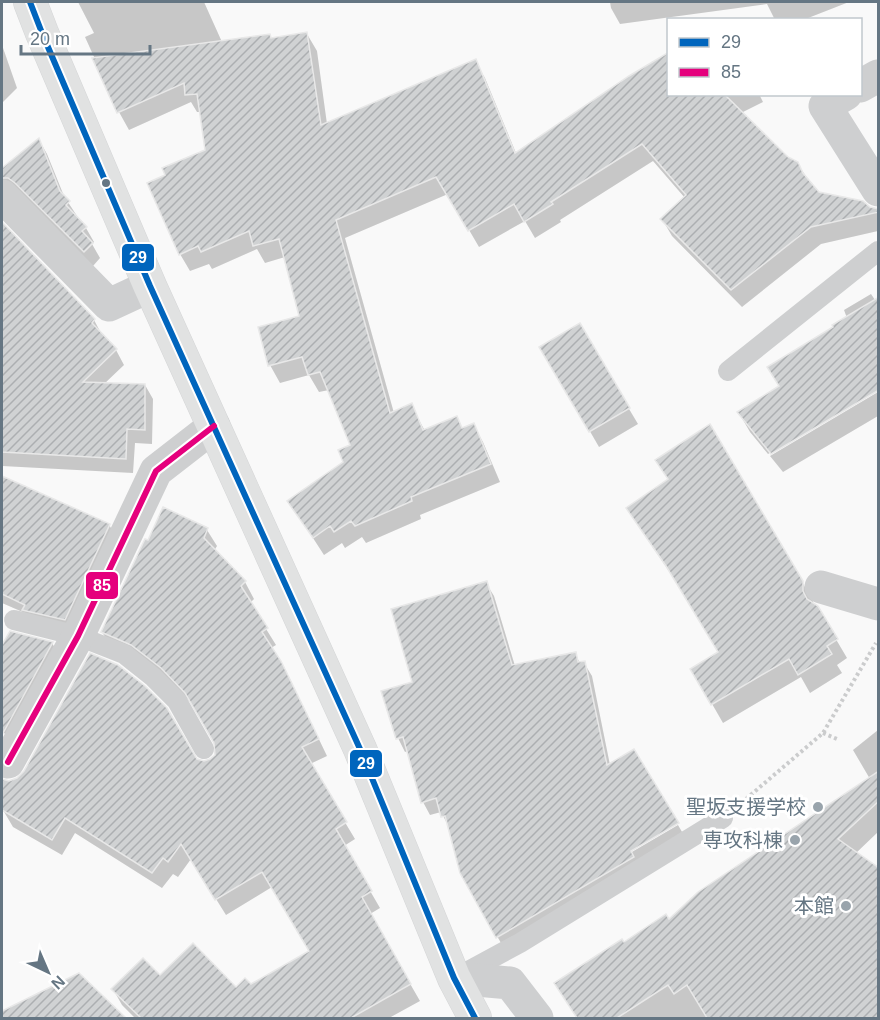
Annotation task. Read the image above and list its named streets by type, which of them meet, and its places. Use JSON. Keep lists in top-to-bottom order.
{
  "places": ["聖坂支援学校", "専攻科棟", "本館"],
  "lines": ["transit line 29", "transit line 85"],
  "legend": ["29", "85"],
  "scale_bar": "20 m",
  "north": "bottom right"
}
